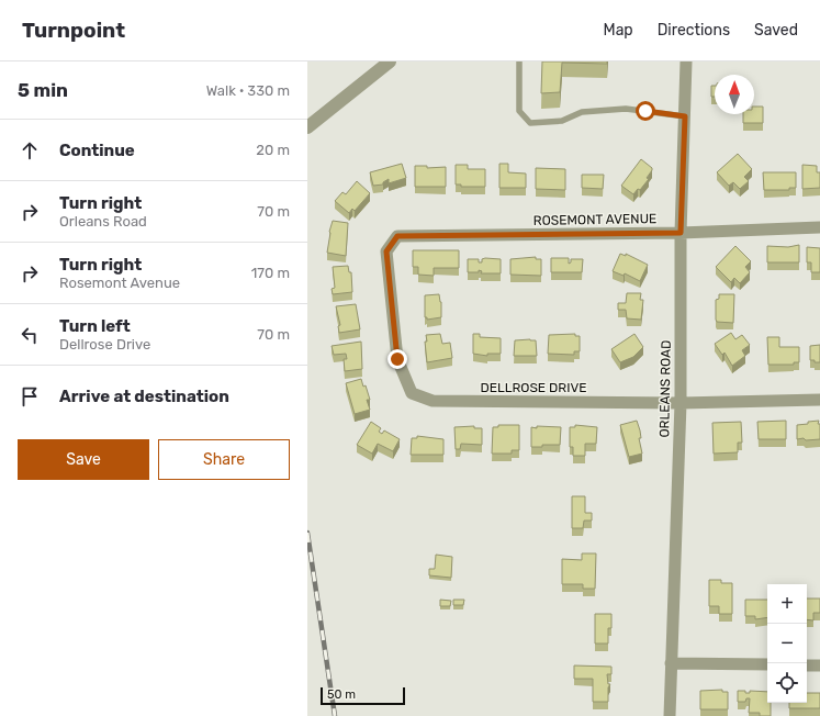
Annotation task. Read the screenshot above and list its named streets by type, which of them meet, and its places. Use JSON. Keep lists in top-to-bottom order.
{
  "streets": {
    "street": ["ROSEMONT AVENUE", "DELLROSE DRIVE", "ORLEANS ROAD"]
  },
  "crossings": [
    ["ROSEMONT AVENUE", "DELLROSE DRIVE"],
    ["ROSEMONT AVENUE", "ORLEANS ROAD"],
    ["DELLROSE DRIVE", "ORLEANS ROAD"]
  ],
  "scale_bar": "50 m",
  "north": "top",
  "page": {
    "header": "Turnpoint",
    "nav": ["Map", "Directions", "Saved"],
    "heading": ["5 min", "Walk · 330 m"],
    "list": [
      ["Continue", "20 m"],
      ["Turn right", "Orleans Road", "70 m"],
      ["Turn right", "Rosemont Avenue", "170 m"],
      ["Turn left", "Dellrose Drive", "70 m"],
      "Arrive at destination"
    ],
    "buttons": ["Save", "Share"],
    "map_buttons": ["+", "−"],
    "scale": "50 m"
  }
}
